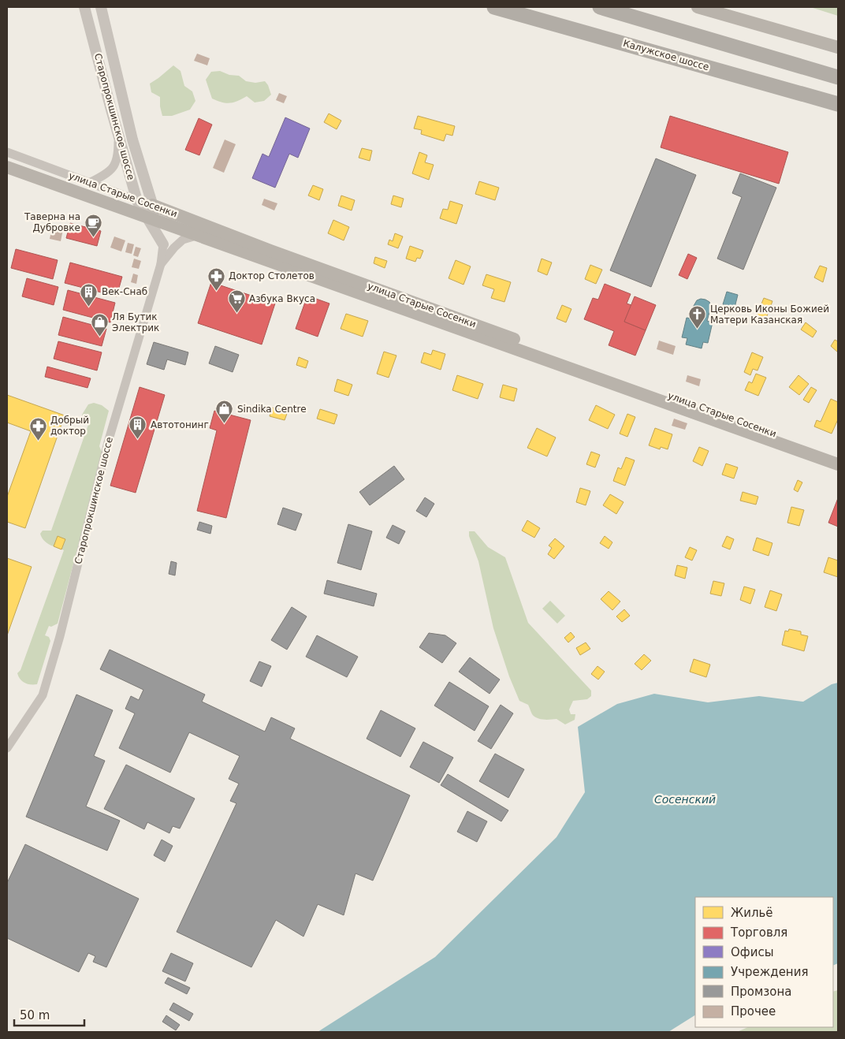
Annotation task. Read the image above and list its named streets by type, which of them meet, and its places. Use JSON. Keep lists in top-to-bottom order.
{
  "streets": {
    "highway": ["Калужское шоссе"],
    "main road": ["улица Старые Сосенки"],
    "street": ["Старопрокшинское шоссе"]
  },
  "crossings": [
    ["Старопрокшинское шоссе", "улица Старые Сосенки"]
  ],
  "water": ["Сосенский"],
  "places": {
    "cafe": ["Таверна на Дубровке"],
    "pharmacy": ["Доктор Столетов", "Добрый доктор"],
    "building": ["Век-Снаб", "Автотонинг"],
    "supermarket": ["Азбука Вкуса"],
    "church": ["Церковь Иконы Божией Матери Казанская"],
    "shop": ["Ля Бутик Электрик", "Sindika Centre"]
  },
  "legend": [
    "Жильё",
    "Торговля",
    "Офисы",
    "Учреждения",
    "Промзона",
    "Прочее"
  ],
  "scale_bar": "50 m"
}
